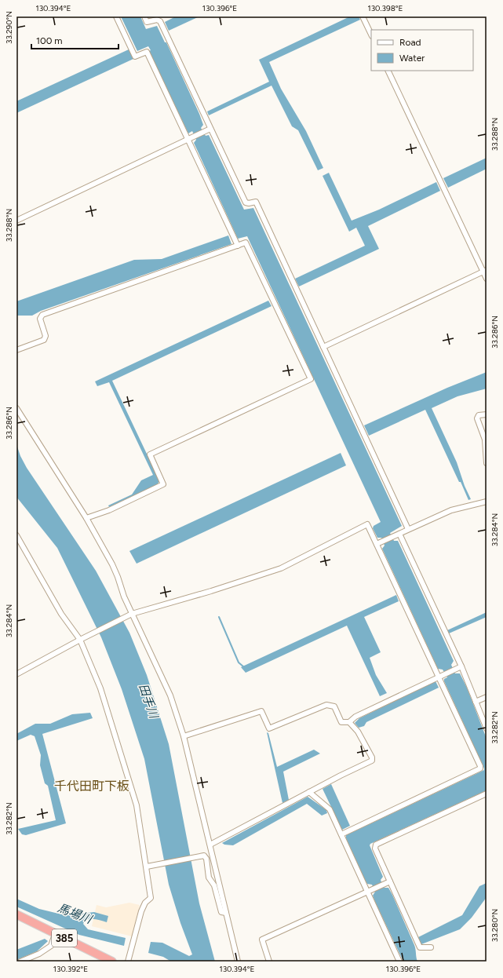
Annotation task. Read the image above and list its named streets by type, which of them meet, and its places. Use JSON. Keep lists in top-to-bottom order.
{
  "streets": {
    "highway": ["385"]
  },
  "districts": ["千代田町下板"],
  "water": ["田手川", "馬場川"],
  "legend": ["Road", "Water"],
  "scale_bar": "100 m",
  "coordinates": [
    "130.394°E",
    "130.396°E",
    "130.398°E",
    "33.290°N",
    "33.288°N",
    "33.286°N",
    "33.284°N",
    "33.282°N",
    "33.280°N",
    "130.392°E"
  ]
}
